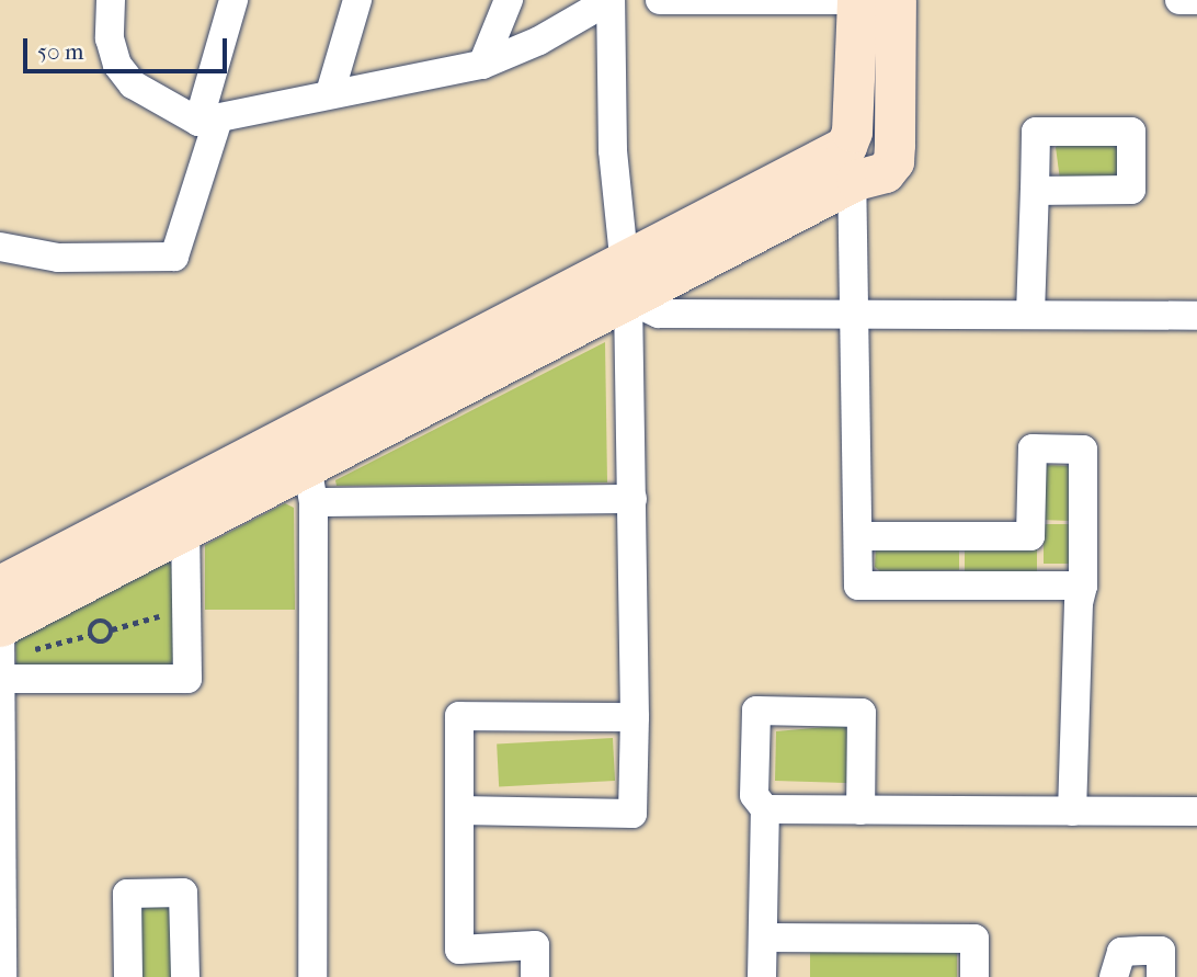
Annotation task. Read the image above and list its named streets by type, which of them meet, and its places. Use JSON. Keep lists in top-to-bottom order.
{
  "scale_bar": "50 m"
}
